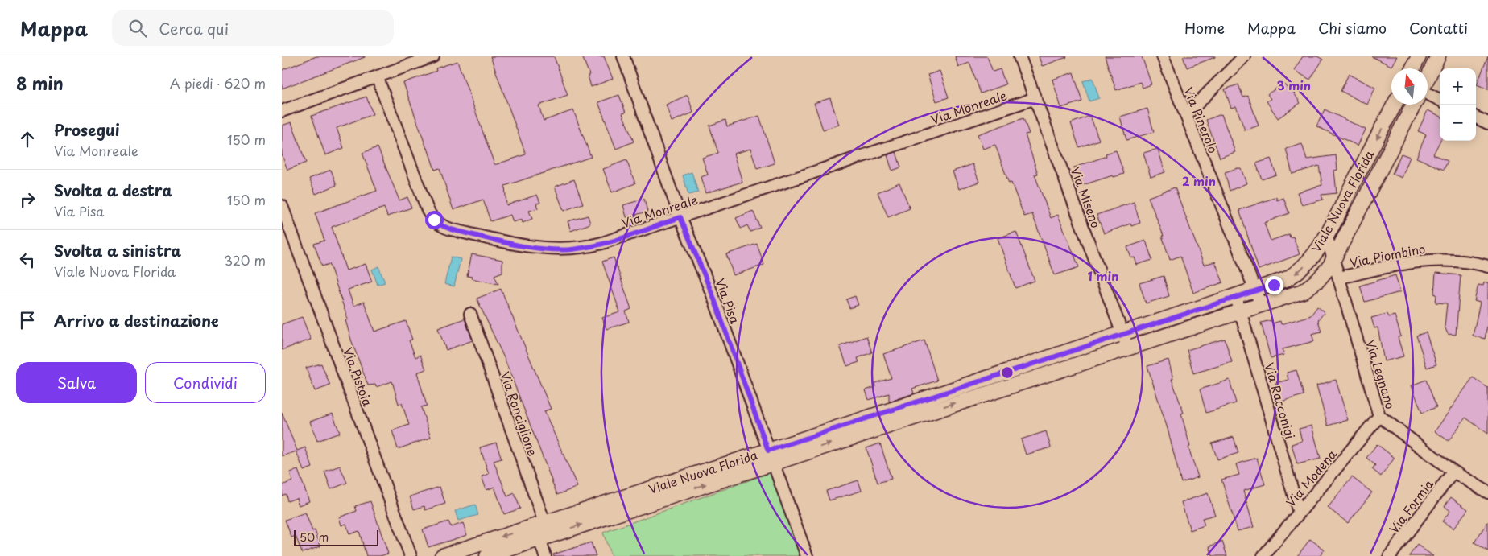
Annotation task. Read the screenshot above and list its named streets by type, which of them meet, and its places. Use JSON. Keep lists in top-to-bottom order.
{
  "streets": {
    "street": [
      "Via Monreale",
      "Via Pinerolo",
      "Via Miseno",
      "Viale Nuova Florida",
      "Via Piombino",
      "Via Pisa",
      "Via Legnano",
      "Via Pistoia",
      "Via Racconigi",
      "Via Ronciglione",
      "Via Modena",
      "Via Formia"
    ]
  },
  "crossings": [
    ["Via Monreale", "Via Miseno"],
    ["Via Monreale", "Via Pisa"],
    ["Via Pinerolo", "Viale Nuova Florida"],
    ["Via Miseno", "Viale Nuova Florida"],
    ["Viale Nuova Florida", "Via Pisa"],
    ["Viale Nuova Florida", "Via Legnano"],
    ["Viale Nuova Florida", "Via Racconigi"],
    ["Viale Nuova Florida", "Via Ronciglione"],
    ["Via Piombino", "Via Legnano"],
    ["Via Legnano", "Via Modena"],
    ["Via Legnano", "Via Formia"],
    ["Via Racconigi", "Via Modena"]
  ],
  "scale_bar": "50 m",
  "north": "top",
  "page": {
    "header": "Mappa",
    "search": "Cerca qui",
    "nav": [
      "Home",
      "Mappa",
      "Chi siamo",
      "Contatti"
    ],
    "heading": ["8 min", "A piedi · 620 m"],
    "map_buttons": ["+", "−"],
    "list": [
      ["Prosegui", "Via Monreale", "150 m"],
      ["Svolta a destra", "Via Pisa", "150 m"],
      ["Svolta a sinistra", "Viale Nuova Florida", "320 m"],
      "Arrivo a destinazione"
    ],
    "buttons": ["Salva", "Condividi"],
    "scale": "50 m"
  },
  "rings": ["3 min", "2 min", "1 min"]
}
